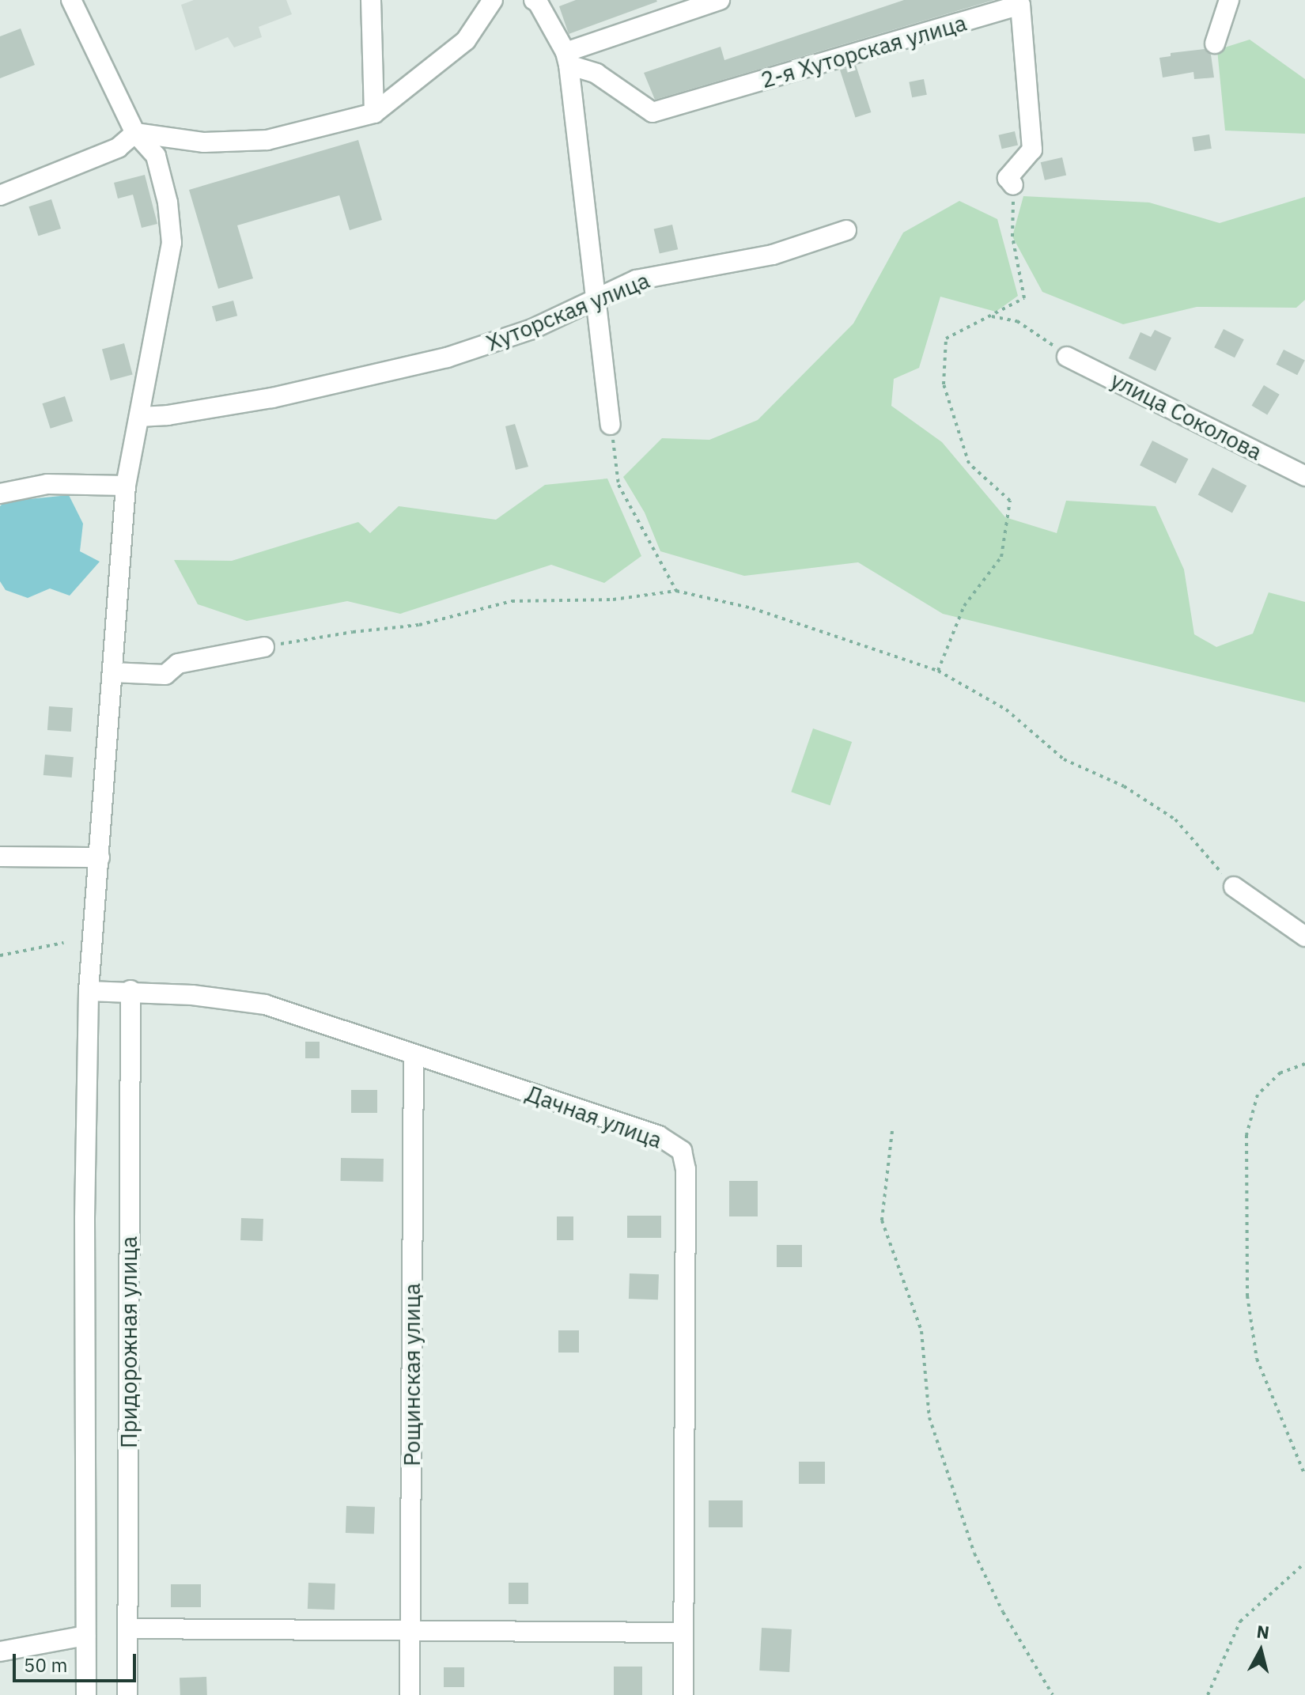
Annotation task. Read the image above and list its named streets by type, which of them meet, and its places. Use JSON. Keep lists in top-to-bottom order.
{
  "streets": {
    "street": [
      "2-я Хуторская улица",
      "Хуторская улица",
      "улица Соколова",
      "Дачная улица",
      "Придорожная улица",
      "Рощинская улица"
    ]
  },
  "crossings": [
    ["Дачная улица", "Придорожная улица"],
    ["Дачная улица", "Рощинская улица"]
  ],
  "scale_bar": "50 m",
  "north": "top"
}
